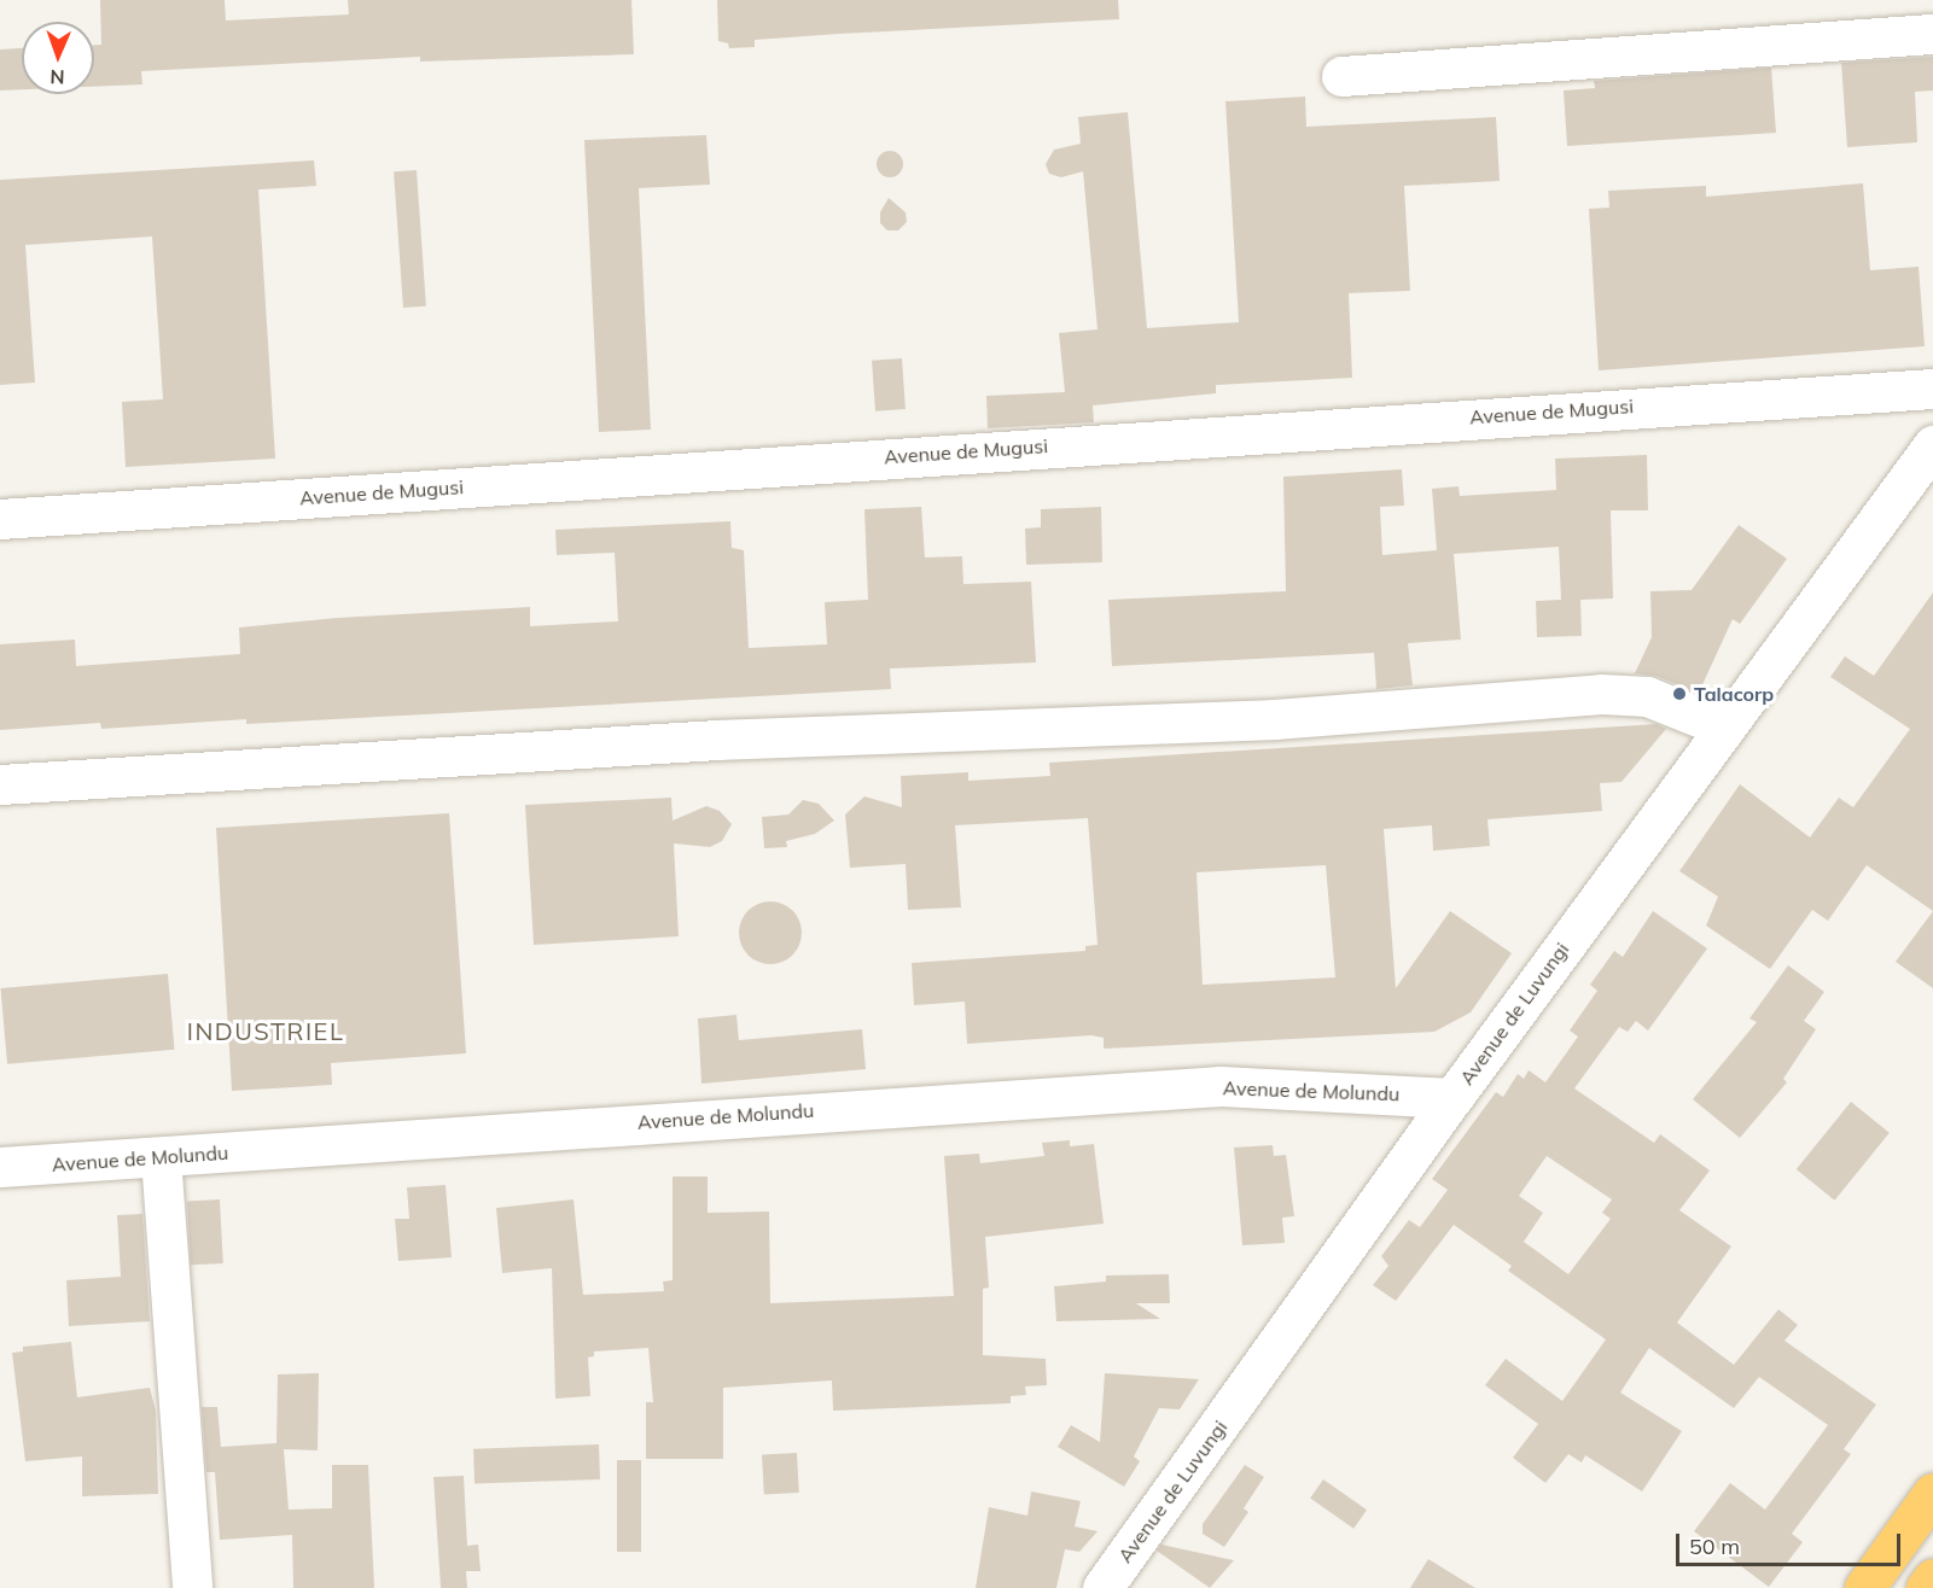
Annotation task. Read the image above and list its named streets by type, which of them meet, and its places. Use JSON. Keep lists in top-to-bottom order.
{
  "streets": {
    "street": ["Avenue de Mugusi", "Avenue de Luvungi", "Avenue de Molundu"]
  },
  "crossings": [
    ["Avenue de Luvungi", "Avenue de Molundu"]
  ],
  "districts": ["INDUSTRIEL"],
  "places": ["Talacorp"],
  "scale_bar": "50 m",
  "north": "bottom"
}
